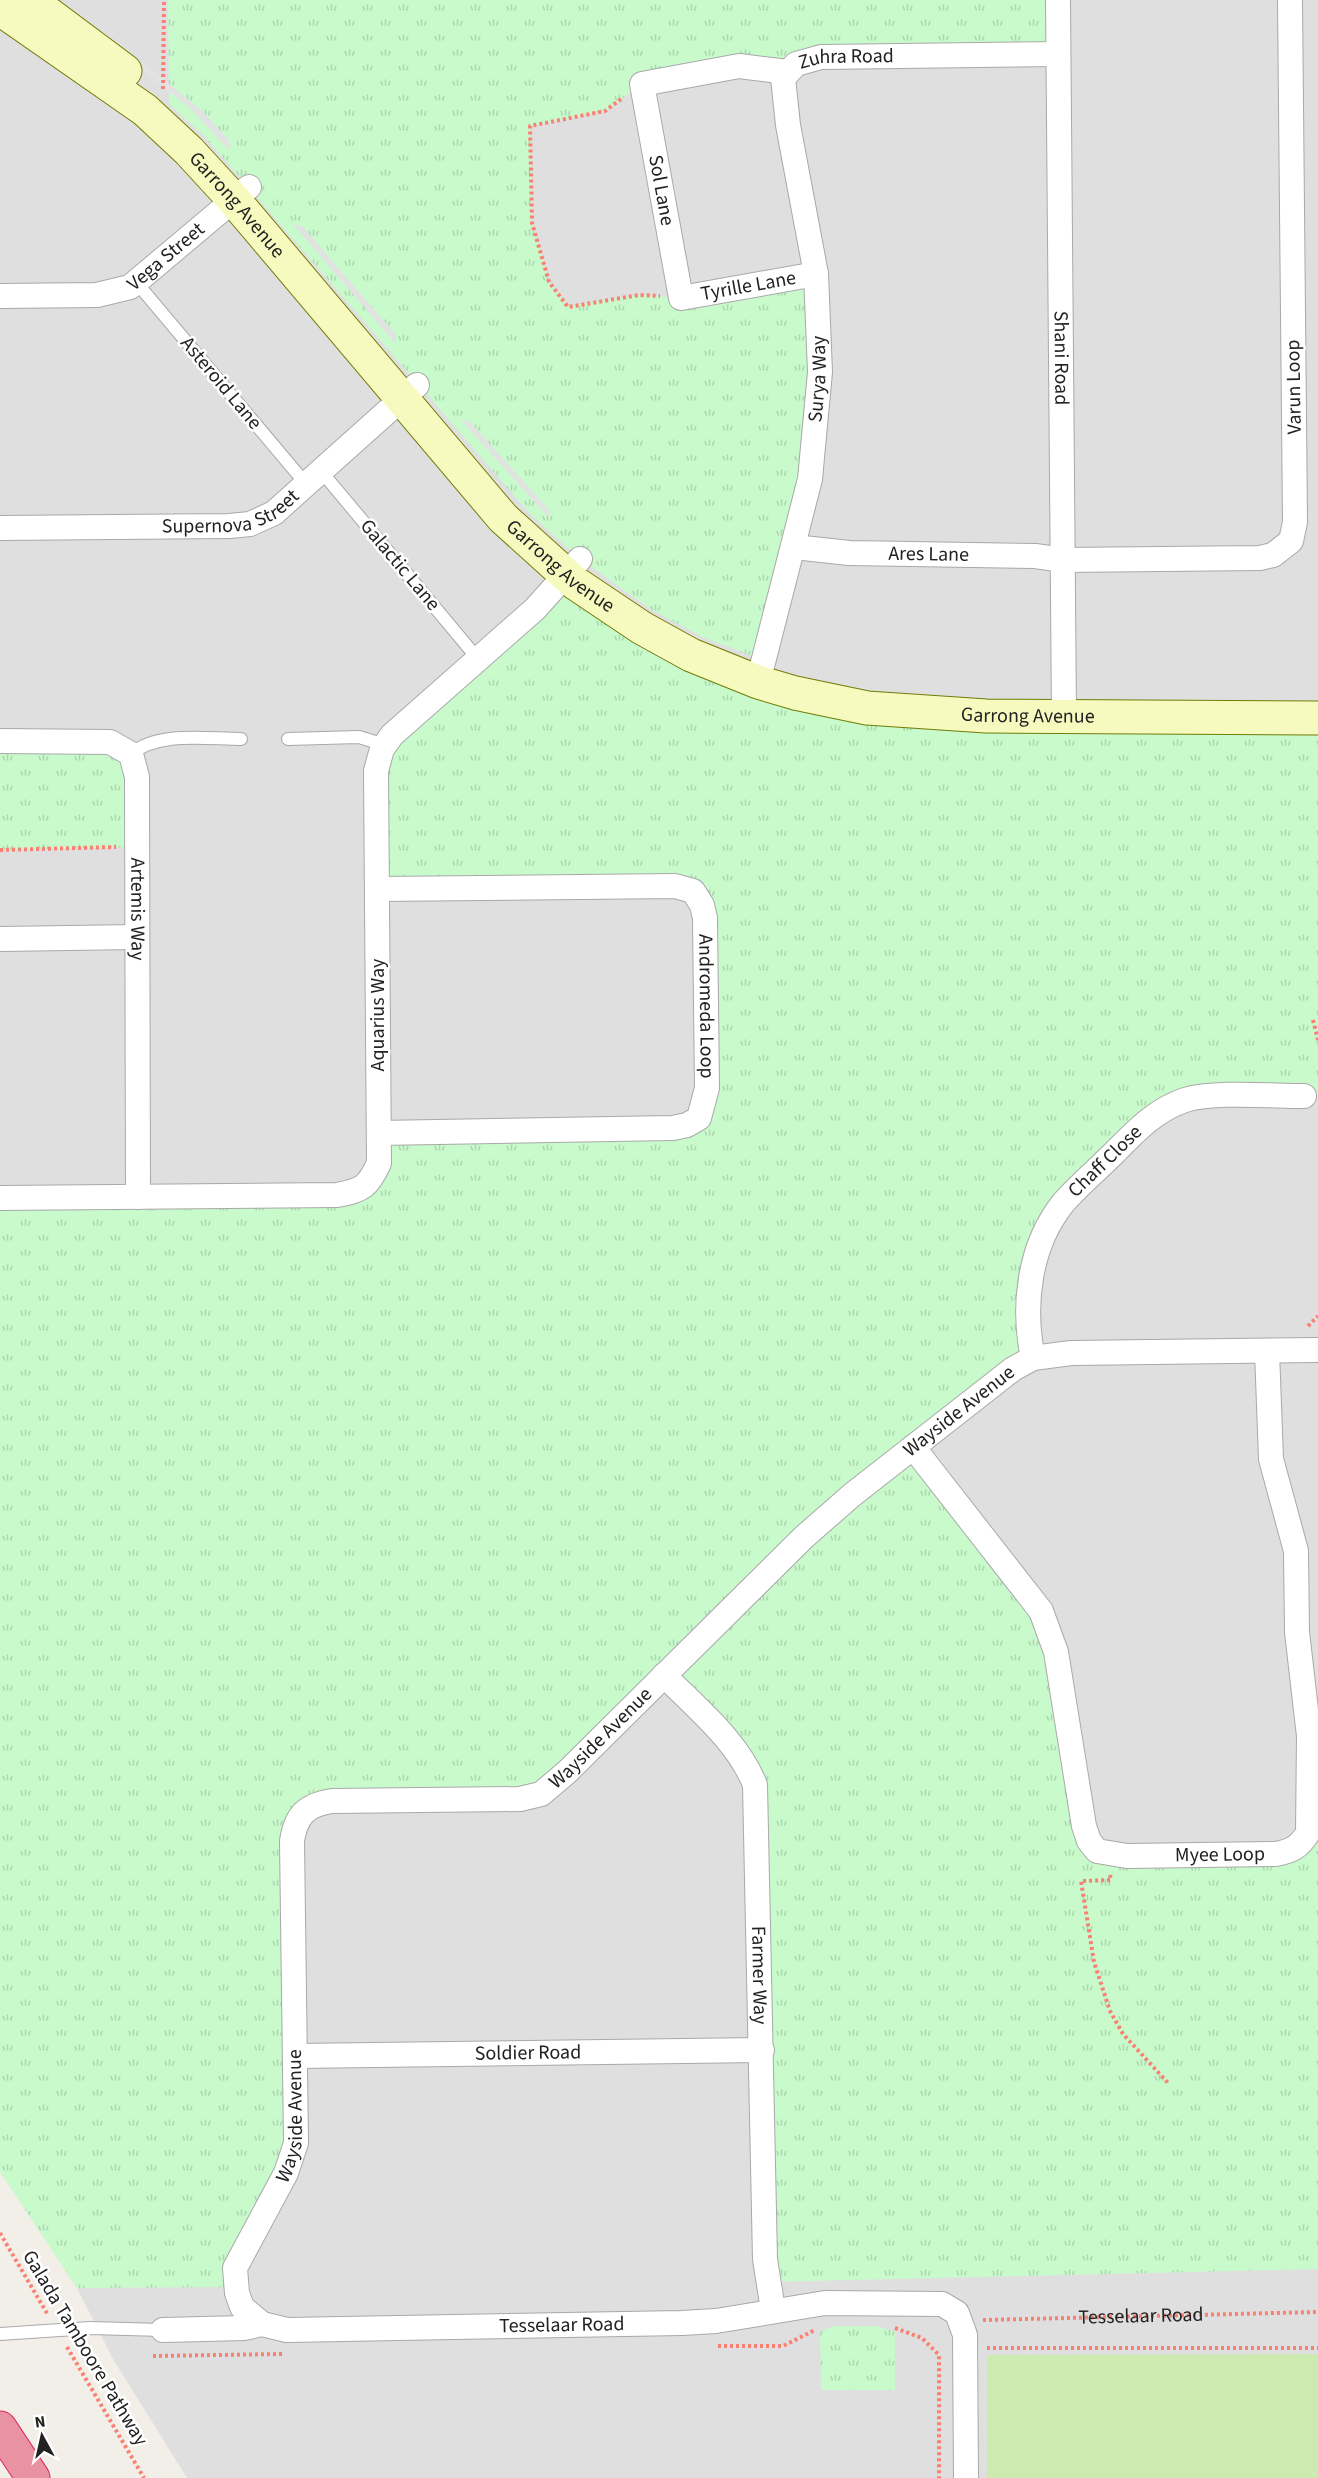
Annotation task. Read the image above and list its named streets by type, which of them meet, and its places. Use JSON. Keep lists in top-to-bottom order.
{
  "streets": {
    "street": [
      "Zuhra Road",
      "Sol Lane",
      "Garrong Avenue",
      "Vega Street",
      "Tyrille Lane",
      "Shani Road",
      "Surya Way",
      "Varun Loop",
      "Supernova Street",
      "Ares Lane",
      "Artemis Way",
      "Andromeda Loop",
      "Aquarius Way",
      "Chaff Close",
      "Wayside Avenue",
      "Myee Loop",
      "Farmer Way",
      "Soldier Road",
      "Tesselaar Road"
    ],
    "lane": ["Asteroid Lane", "Galactic Lane"],
    "path": ["Galada Tamboore Pathway"]
  },
  "crossings": [
    ["Zuhra Road", "Sol Lane"],
    ["Zuhra Road", "Shani Road"],
    ["Zuhra Road", "Surya Way"],
    ["Sol Lane", "Tyrille Lane"],
    ["Garrong Avenue", "Vega Street"],
    ["Garrong Avenue", "Shani Road"],
    ["Garrong Avenue", "Surya Way"],
    ["Garrong Avenue", "Supernova Street"],
    ["Garrong Avenue", "Aquarius Way"],
    ["Vega Street", "Asteroid Lane"],
    ["Tyrille Lane", "Surya Way"],
    ["Shani Road", "Varun Loop"],
    ["Shani Road", "Ares Lane"],
    ["Surya Way", "Ares Lane"],
    ["Asteroid Lane", "Supernova Street"],
    ["Asteroid Lane", "Galactic Lane"],
    ["Varun Loop", "Ares Lane"],
    ["Supernova Street", "Galactic Lane"],
    ["Galactic Lane", "Aquarius Way"],
    ["Artemis Way", "Aquarius Way"],
    ["Andromeda Loop", "Aquarius Way"],
    ["Chaff Close", "Wayside Avenue"],
    ["Wayside Avenue", "Myee Loop"],
    ["Wayside Avenue", "Farmer Way"],
    ["Wayside Avenue", "Soldier Road"],
    ["Wayside Avenue", "Tesselaar Road"],
    ["Farmer Way", "Soldier Road"],
    ["Farmer Way", "Tesselaar Road"]
  ],
  "north": "top"
}
